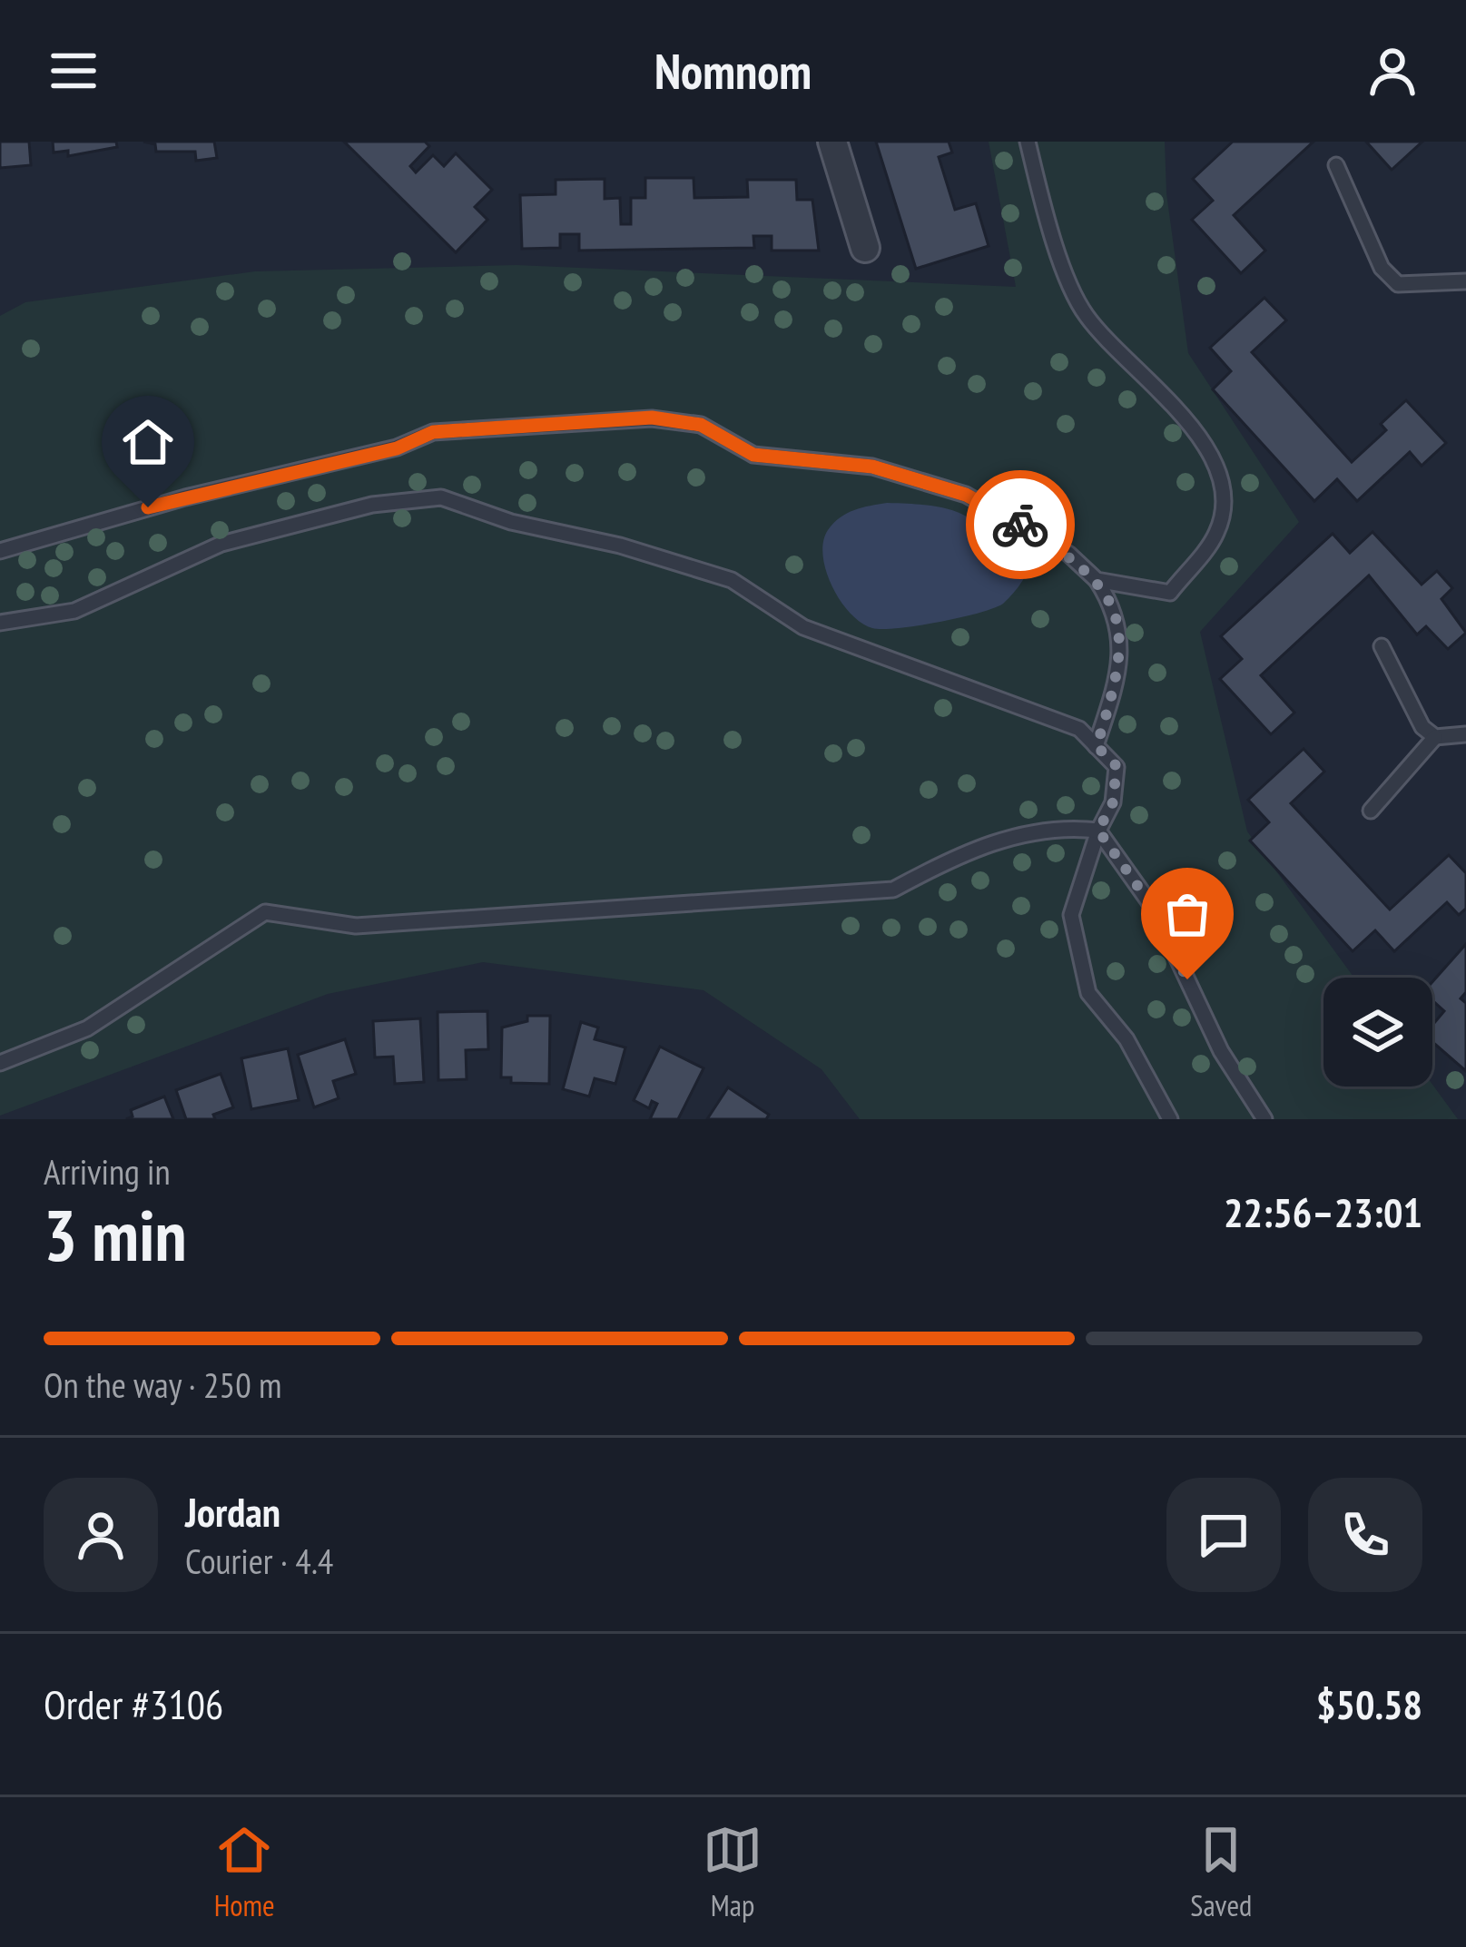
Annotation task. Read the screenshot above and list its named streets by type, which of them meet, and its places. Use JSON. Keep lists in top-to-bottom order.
{
  "page": {
    "header": "Nomnom",
    "heading": ["3 min", "Arriving in", "22:56–23:01"],
    "panel": [
      "Jordan",
      "Courier · 4.4",
      "Order #3106",
      "$50.58"
    ],
    "bar": "On the way · 250 m",
    "tabs": ["Home", "Map", "Saved"]
  }
}
